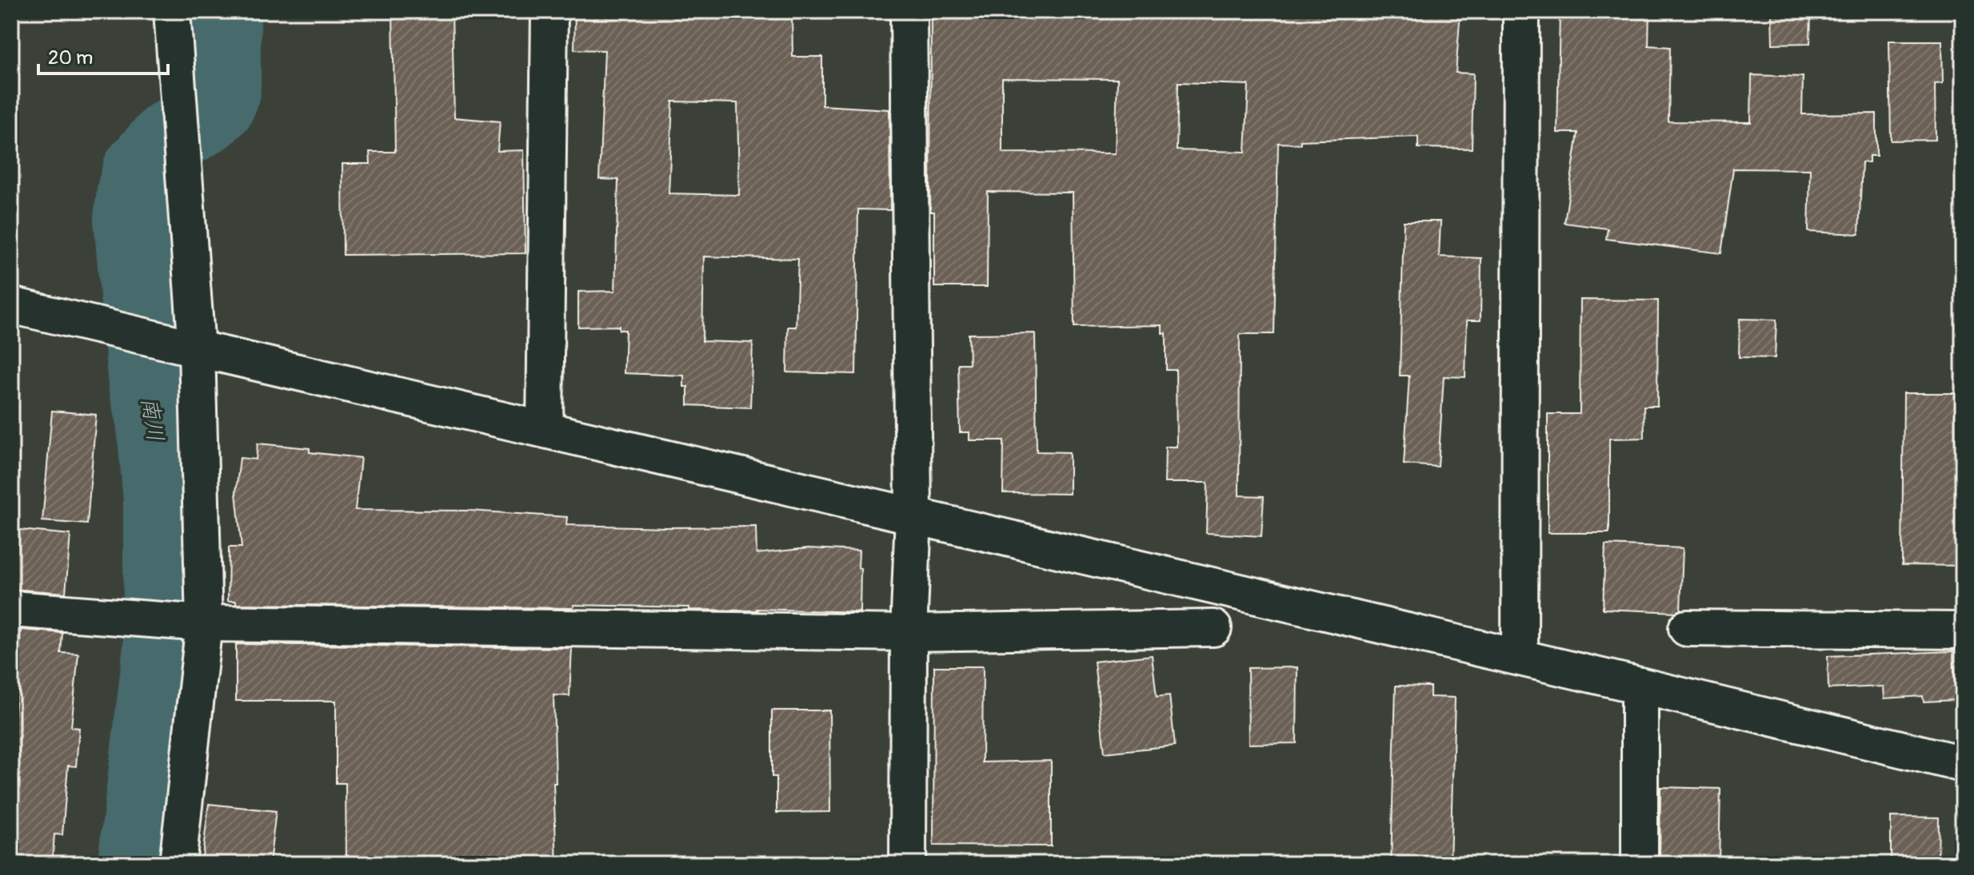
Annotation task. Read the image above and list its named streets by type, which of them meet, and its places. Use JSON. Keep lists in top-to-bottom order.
{
  "water": ["南川"],
  "scale_bar": "20 m"
}
